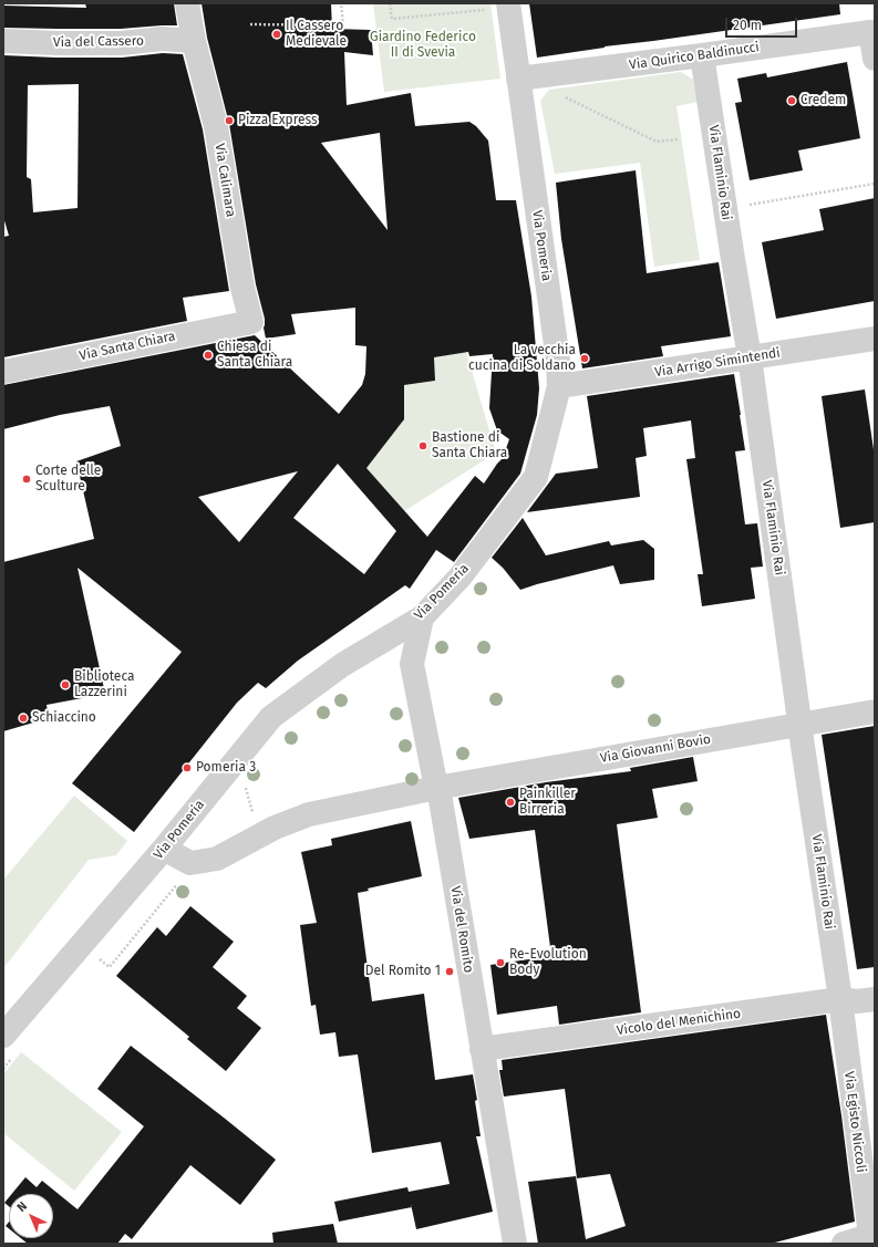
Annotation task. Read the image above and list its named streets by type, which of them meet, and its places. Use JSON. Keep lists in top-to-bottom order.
{
  "streets": {
    "street": [
      "Via del Cassero",
      "Via Quirico Baldinucci",
      "Via Flaminio Rai",
      "Via Calimara",
      "Via Pomeria",
      "Via Santa Chiara",
      "Via Arrigo Simintendi",
      "Via Giovanni Bovio",
      "Via del Romito",
      "Vicolo del Menichino",
      "Via Egisto Niccoli"
    ]
  },
  "crossings": [
    ["Via del Cassero", "Via Calimara"],
    ["Via Quirico Baldinucci", "Via Flaminio Rai"],
    ["Via Quirico Baldinucci", "Via Pomeria"],
    ["Via Flaminio Rai", "Via Arrigo Simintendi"],
    ["Via Flaminio Rai", "Via Giovanni Bovio"],
    ["Via Flaminio Rai", "Vicolo del Menichino"],
    ["Via Flaminio Rai", "Via Egisto Niccoli"],
    ["Via Calimara", "Via Santa Chiara"],
    ["Via Pomeria", "Via Arrigo Simintendi"],
    ["Via Pomeria", "Via Giovanni Bovio"],
    ["Via Pomeria", "Via del Romito"],
    ["Via Giovanni Bovio", "Via del Romito"],
    ["Via del Romito", "Vicolo del Menichino"],
    ["Vicolo del Menichino", "Via Egisto Niccoli"]
  ],
  "parks": ["Giardino Federico II di Svevia"],
  "places": [
    "Il Cassero Medievale",
    "Credem",
    "Pizza Express",
    "Chiesa di Santa Chiara",
    "La vecchia cucina di Soldano",
    "Bastione di Santa Chiara",
    "Corte delle Sculture",
    "Biblioteca Lazzerini",
    "Schiaccino",
    "Pomeria 3",
    "Painkiller Birreria",
    "Re-Evolution Body",
    "Del Romito 1"
  ],
  "scale_bar": "20 m",
  "north": "top left"
}
